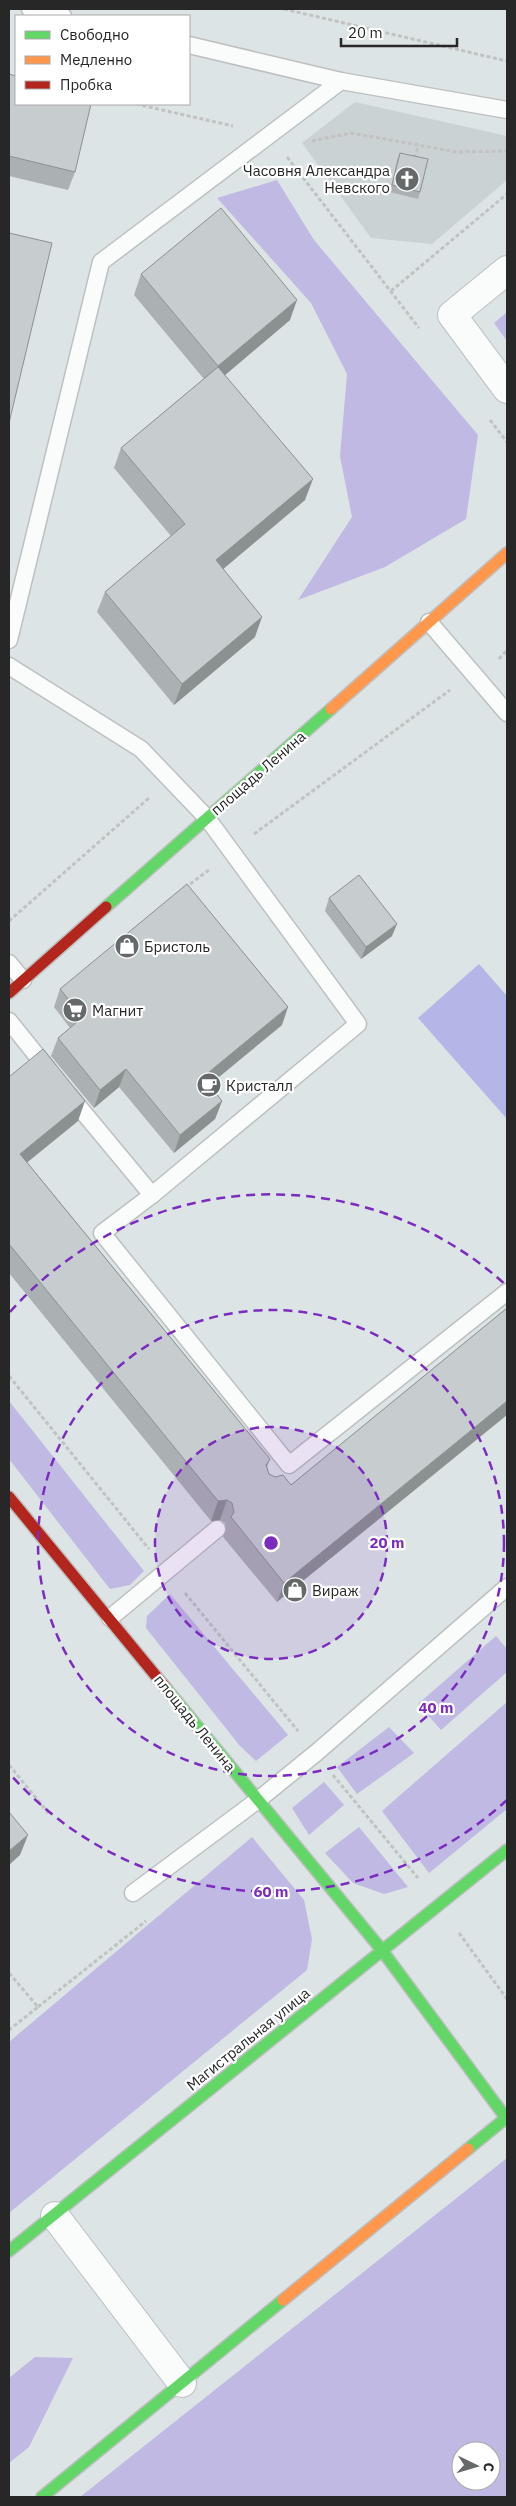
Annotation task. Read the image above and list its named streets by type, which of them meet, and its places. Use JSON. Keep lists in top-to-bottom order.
{
  "streets": {
    "street": ["площадь Ленина", "Магистральная улица"]
  },
  "crossings": [
    ["площадь Ленина", "Магистральная улица"]
  ],
  "places": {
    "church": ["Часовня Александра Невского"],
    "shop": ["Бристоль", "Вираж"],
    "supermarket": ["Магнит"],
    "cafe": ["Кристалл"]
  },
  "legend": ["Свободно", "Медленно", "Пробка"],
  "scale_bar": "20 m",
  "north": "right",
  "rings": ["20 m", "40 m", "60 m"]
}
